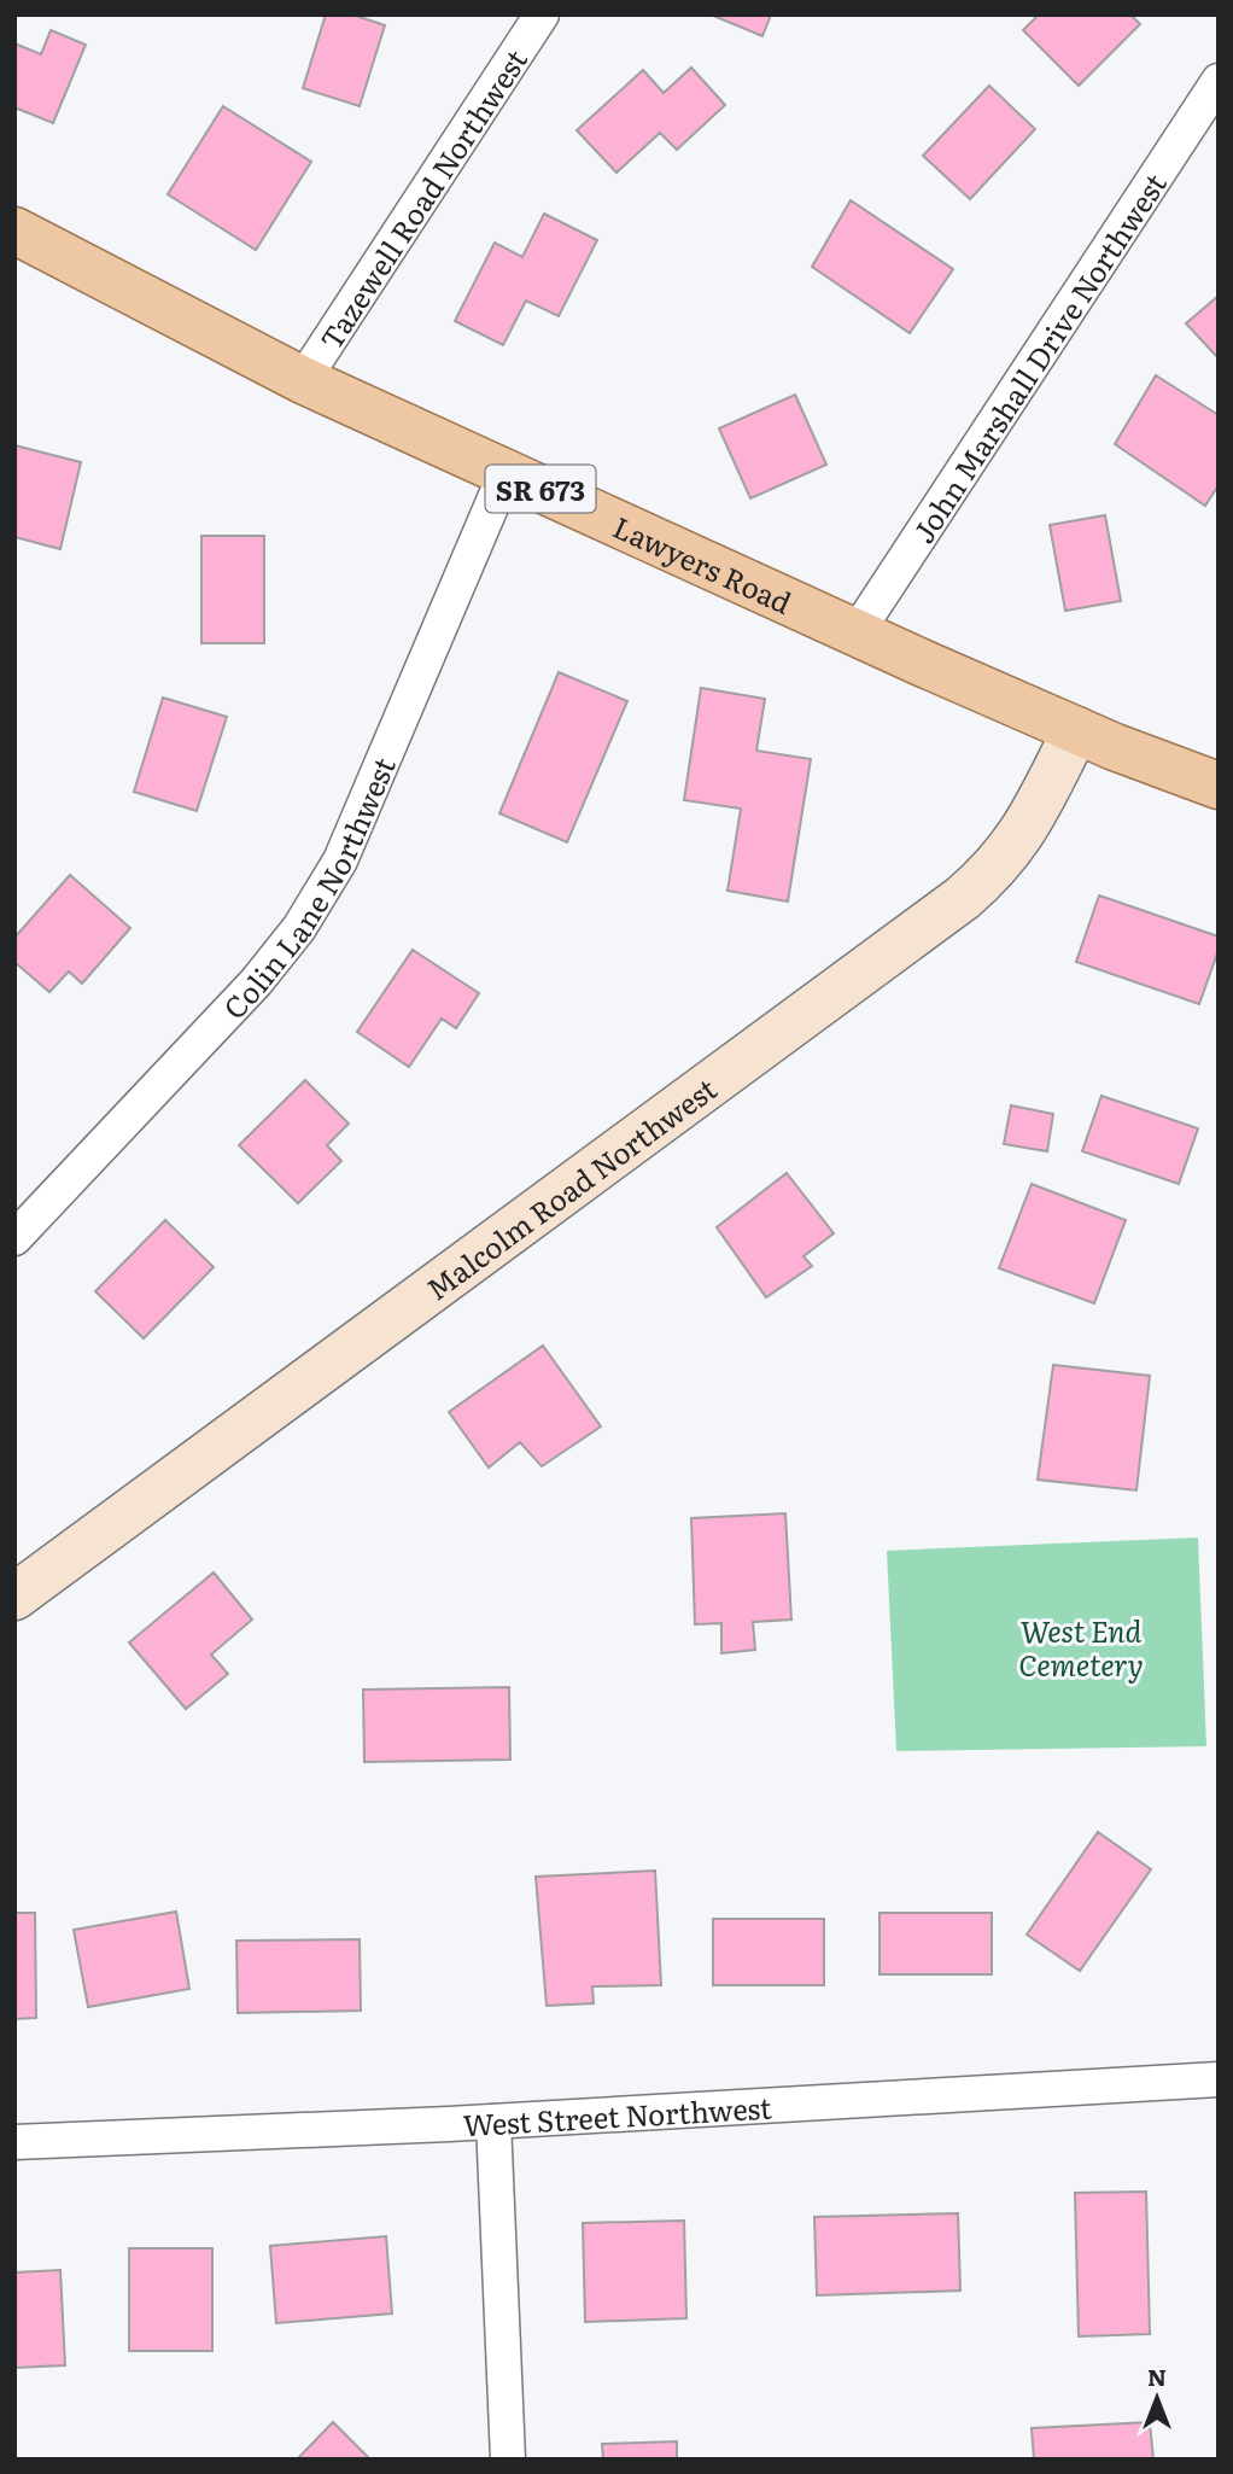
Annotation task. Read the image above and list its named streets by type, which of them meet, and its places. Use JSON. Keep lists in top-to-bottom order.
{
  "streets": {
    "main road": ["SR 673", "Lawyers Road", "Malcolm Road Northwest"],
    "street": [
      "Tazewell Road Northwest",
      "John Marshall Drive Northwest",
      "Colin Lane Northwest",
      "West Street Northwest"
    ]
  },
  "crossings": [
    ["Tazewell Road Northwest", "Lawyers Road"],
    ["John Marshall Drive Northwest", "Lawyers Road"],
    ["Lawyers Road", "Colin Lane Northwest"],
    ["Lawyers Road", "Malcolm Road Northwest"]
  ],
  "parks": ["West End Cemetery"],
  "north": "top"
}
